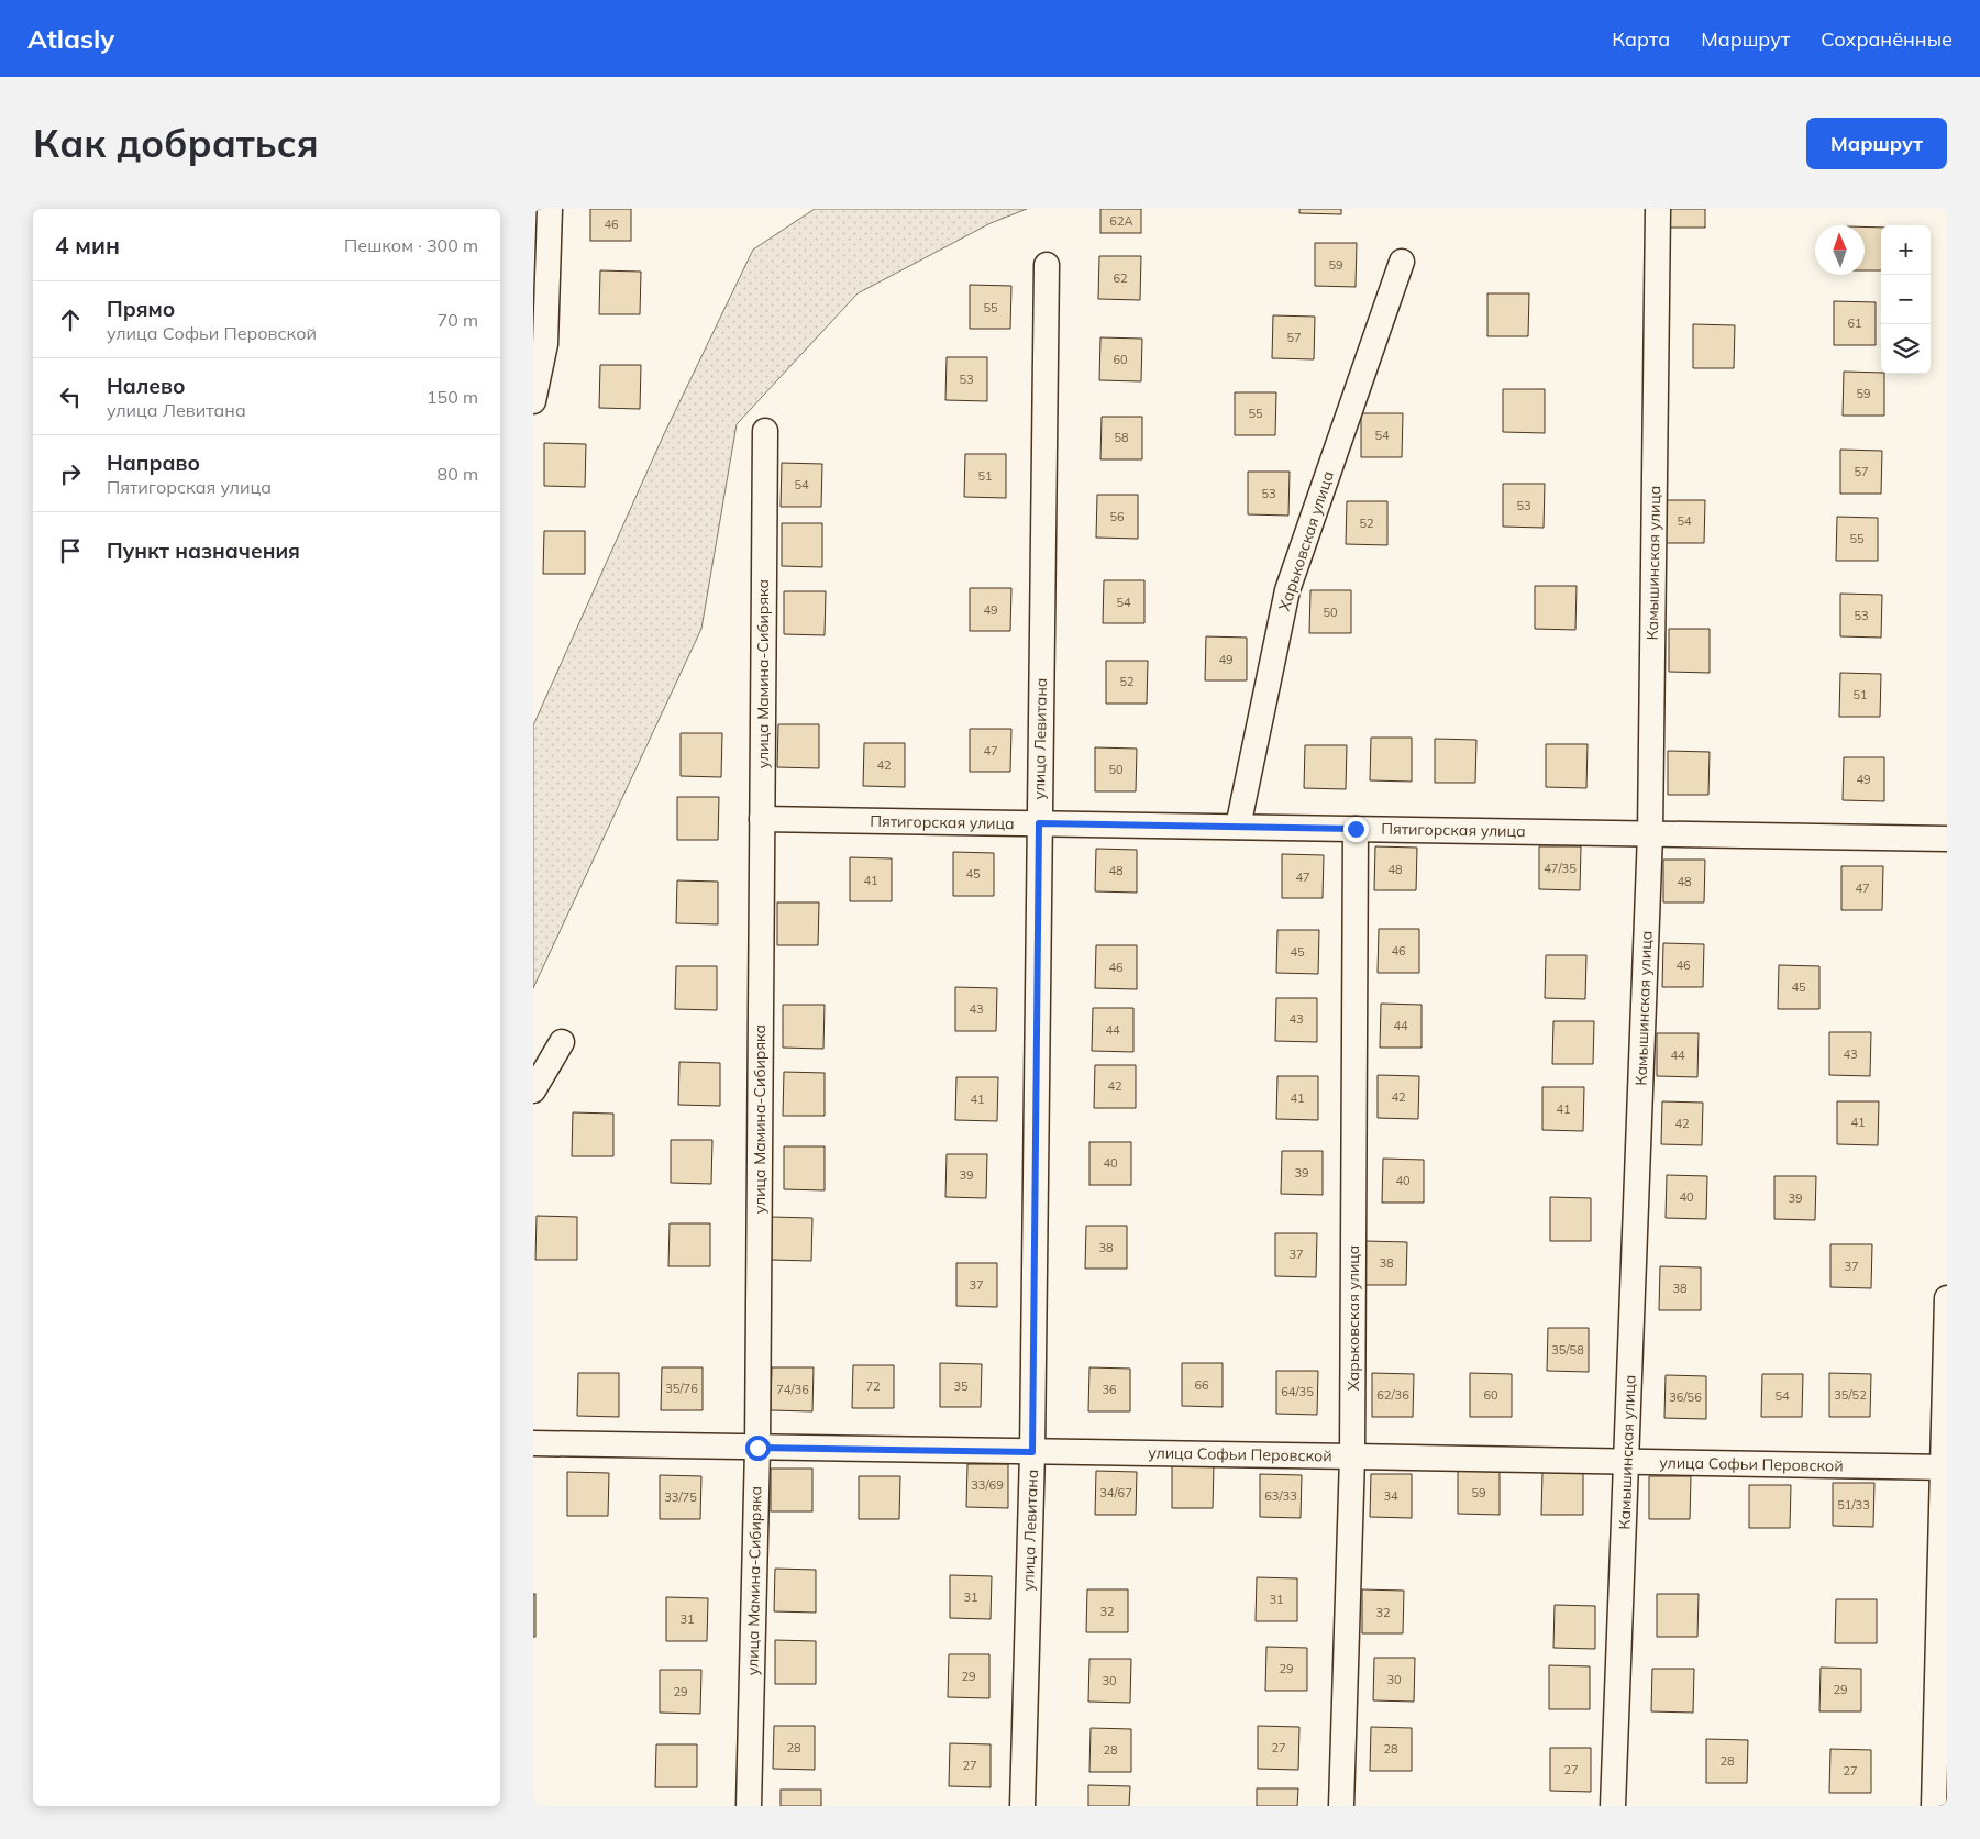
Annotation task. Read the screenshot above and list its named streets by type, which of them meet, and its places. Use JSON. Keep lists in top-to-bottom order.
{
  "streets": {
    "street": [
      "Харьковская улица",
      "Камышинская улица",
      "улица Мамина-Сибиряка",
      "улица Левитана",
      "Пятигорская улица",
      "улица Софьи Перовской"
    ]
  },
  "crossings": [
    ["Харьковская улица", "Пятигорская улица"],
    ["Харьковская улица", "улица Софьи Перовской"],
    ["Камышинская улица", "Пятигорская улица"],
    ["Камышинская улица", "улица Софьи Перовской"],
    ["улица Мамина-Сибиряка", "Пятигорская улица"],
    ["улица Мамина-Сибиряка", "улица Софьи Перовской"],
    ["улица Левитана", "Пятигорская улица"],
    ["улица Левитана", "улица Софьи Перовской"]
  ],
  "house_numbers": [
    "62А",
    "46",
    "59",
    "62",
    "55",
    "61",
    "57",
    "60",
    "53",
    "59",
    "55",
    "54",
    "58",
    "57",
    "51",
    "54",
    "53",
    "53",
    "56",
    "54",
    "52",
    "55",
    "54",
    "49",
    "50",
    "53",
    "49",
    "52",
    "51",
    "47",
    "42",
    "50",
    "49",
    "47/35",
    "48",
    "48",
    "45",
    "47",
    "41",
    "48",
    "47",
    "46",
    "45",
    "46",
    "46",
    "45",
    "43",
    "43",
    "44",
    "44",
    "43",
    "44",
    "42",
    "42",
    "41",
    "41",
    "41",
    "41",
    "42",
    "40",
    "39",
    "39",
    "40",
    "40",
    "39",
    "38",
    "37",
    "38",
    "37",
    "37",
    "38",
    "35/58",
    "66",
    "72",
    "35",
    "35/76",
    "74/36",
    "36",
    "64/35",
    "62/36",
    "60",
    "35/52",
    "54",
    "36/56",
    "33/69",
    "34/67",
    "59",
    "63/33",
    "34",
    "33/75",
    "51/33",
    "31",
    "31",
    "32",
    "32",
    "31",
    "29",
    "29",
    "30",
    "30",
    "29",
    "29",
    "28",
    "27",
    "28",
    "28",
    "28",
    "27",
    "27",
    "27"
  ],
  "north": "top",
  "page": {
    "header": "Atlasly",
    "nav": ["Карта", "Маршрут", "Сохранённые"],
    "buttons": "Маршрут",
    "title": "Как добраться",
    "heading": ["4 мин", "Пешком · 300 m"],
    "map_buttons": ["+", "−"],
    "list": [
      ["Прямо", "улица Софьи Перовской", "70 m"],
      ["Налево", "улица Левитана", "150 m"],
      ["Направо", "Пятигорская улица", "80 m"],
      "Пункт назначения"
    ]
  }
}
